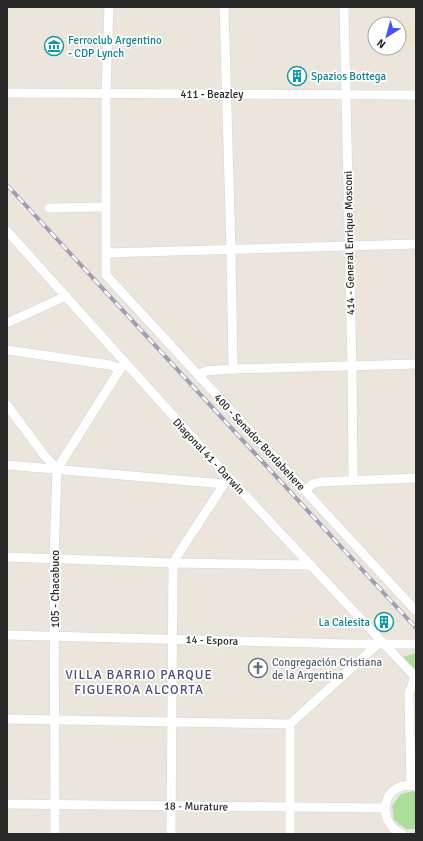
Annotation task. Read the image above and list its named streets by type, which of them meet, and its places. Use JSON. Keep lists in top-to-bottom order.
{
  "streets": {
    "street": [
      "411 - Beazley",
      "414 - General Enrique Mosconi",
      "400 - Senador Bordabehere",
      "Diagonal 41 - Darwin",
      "105 - Chacabuco",
      "14 - Espora",
      "18 - Murature"
    ]
  },
  "crossings": [
    ["411 - Beazley", "414 - General Enrique Mosconi"],
    ["Diagonal 41 - Darwin", "14 - Espora"],
    ["105 - Chacabuco", "14 - Espora"],
    ["105 - Chacabuco", "18 - Murature"]
  ],
  "districts": ["VILLA BARRIO PARQUE FIGUEROA ALCORTA"],
  "places": {
    "museum": ["Ferroclub Argentino - CDP Lynch"],
    "building": ["Spazios Bottega", "La Calesita"],
    "church": ["Congregación Cristiana de la Argentina"]
  },
  "north": "bottom left"
}
